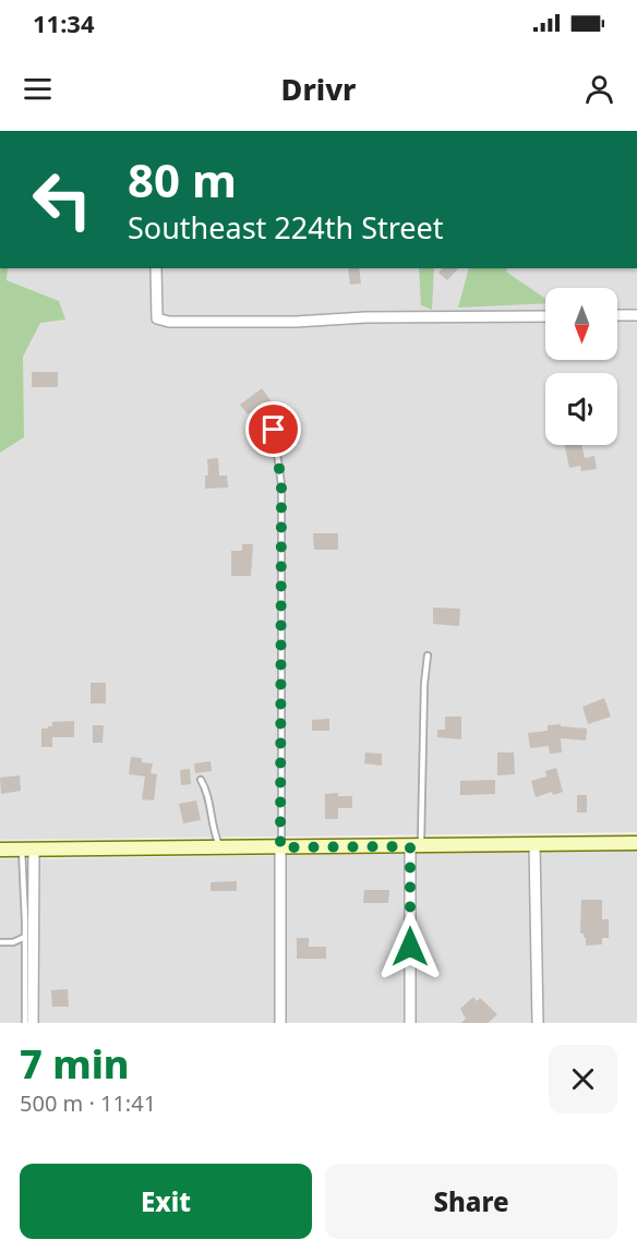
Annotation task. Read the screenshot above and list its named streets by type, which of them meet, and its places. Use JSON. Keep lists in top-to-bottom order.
{
  "north": "bottom",
  "page": {
    "status": "11:34",
    "header": "Drivr",
    "turn": ["80 m", "Southeast 224th Street"],
    "heading": ["7 min", "500 m · 11:41"],
    "buttons": ["Exit", "Share"]
  }
}
